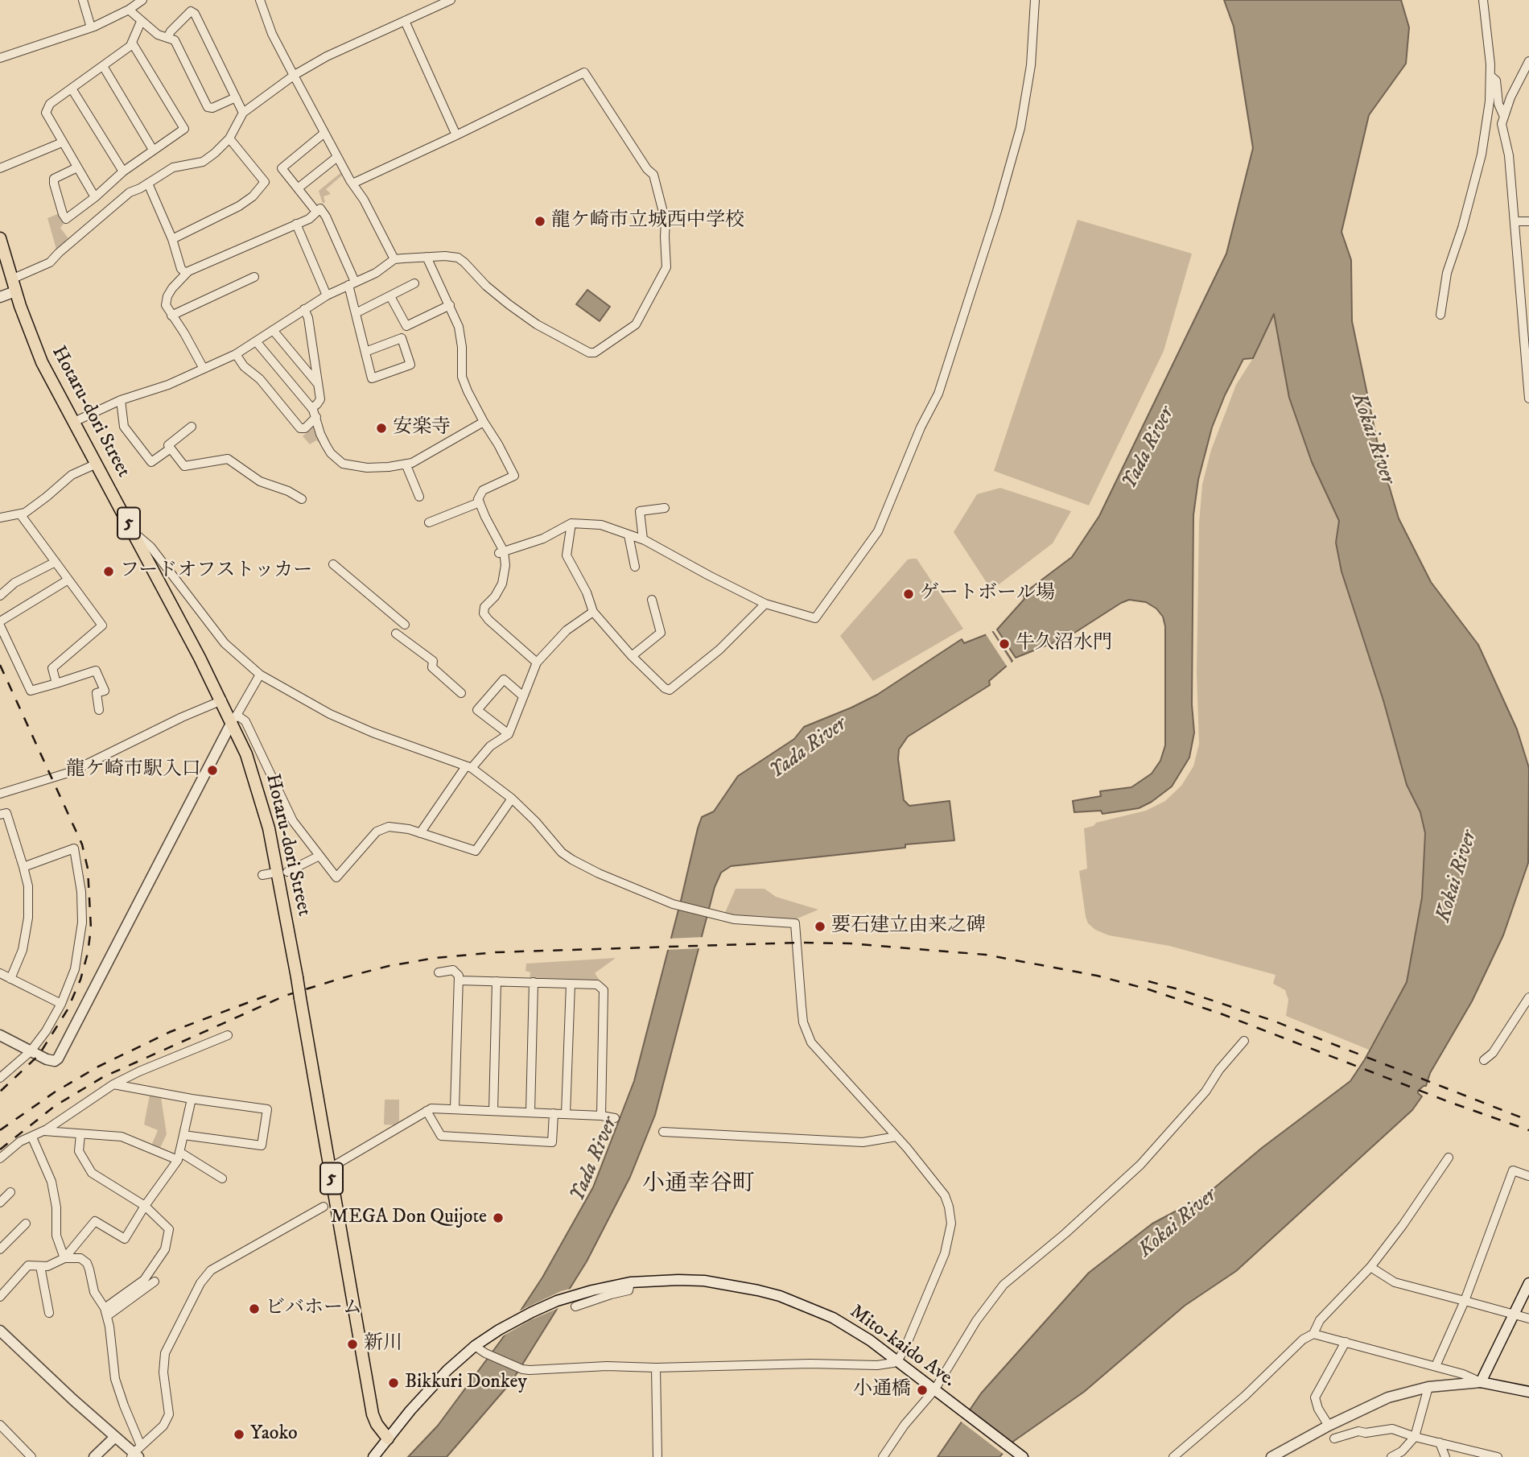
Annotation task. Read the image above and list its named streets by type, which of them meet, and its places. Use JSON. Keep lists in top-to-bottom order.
{
  "streets": {
    "main road": ["Hotaru-dori Street", "5", "Mito-kaido Ave."]
  },
  "crossings": [
    ["Hotaru-dori Street", "Mito-kaido Ave."]
  ],
  "districts": ["小通幸谷町"],
  "water": ["Kokai River", "Yada River"],
  "places": [
    "龍ケ崎市立城西中学校",
    "安楽寺",
    "フードオフストッカー",
    "ゲートボール場",
    "牛久沼水門",
    "龍ケ崎市駅入口",
    "要石建立由来之碑",
    "MEGA Don Quijote",
    "ビバホーム",
    "新川",
    "Bikkuri Donkey",
    "小通橋",
    "Yaoko"
  ]
}
